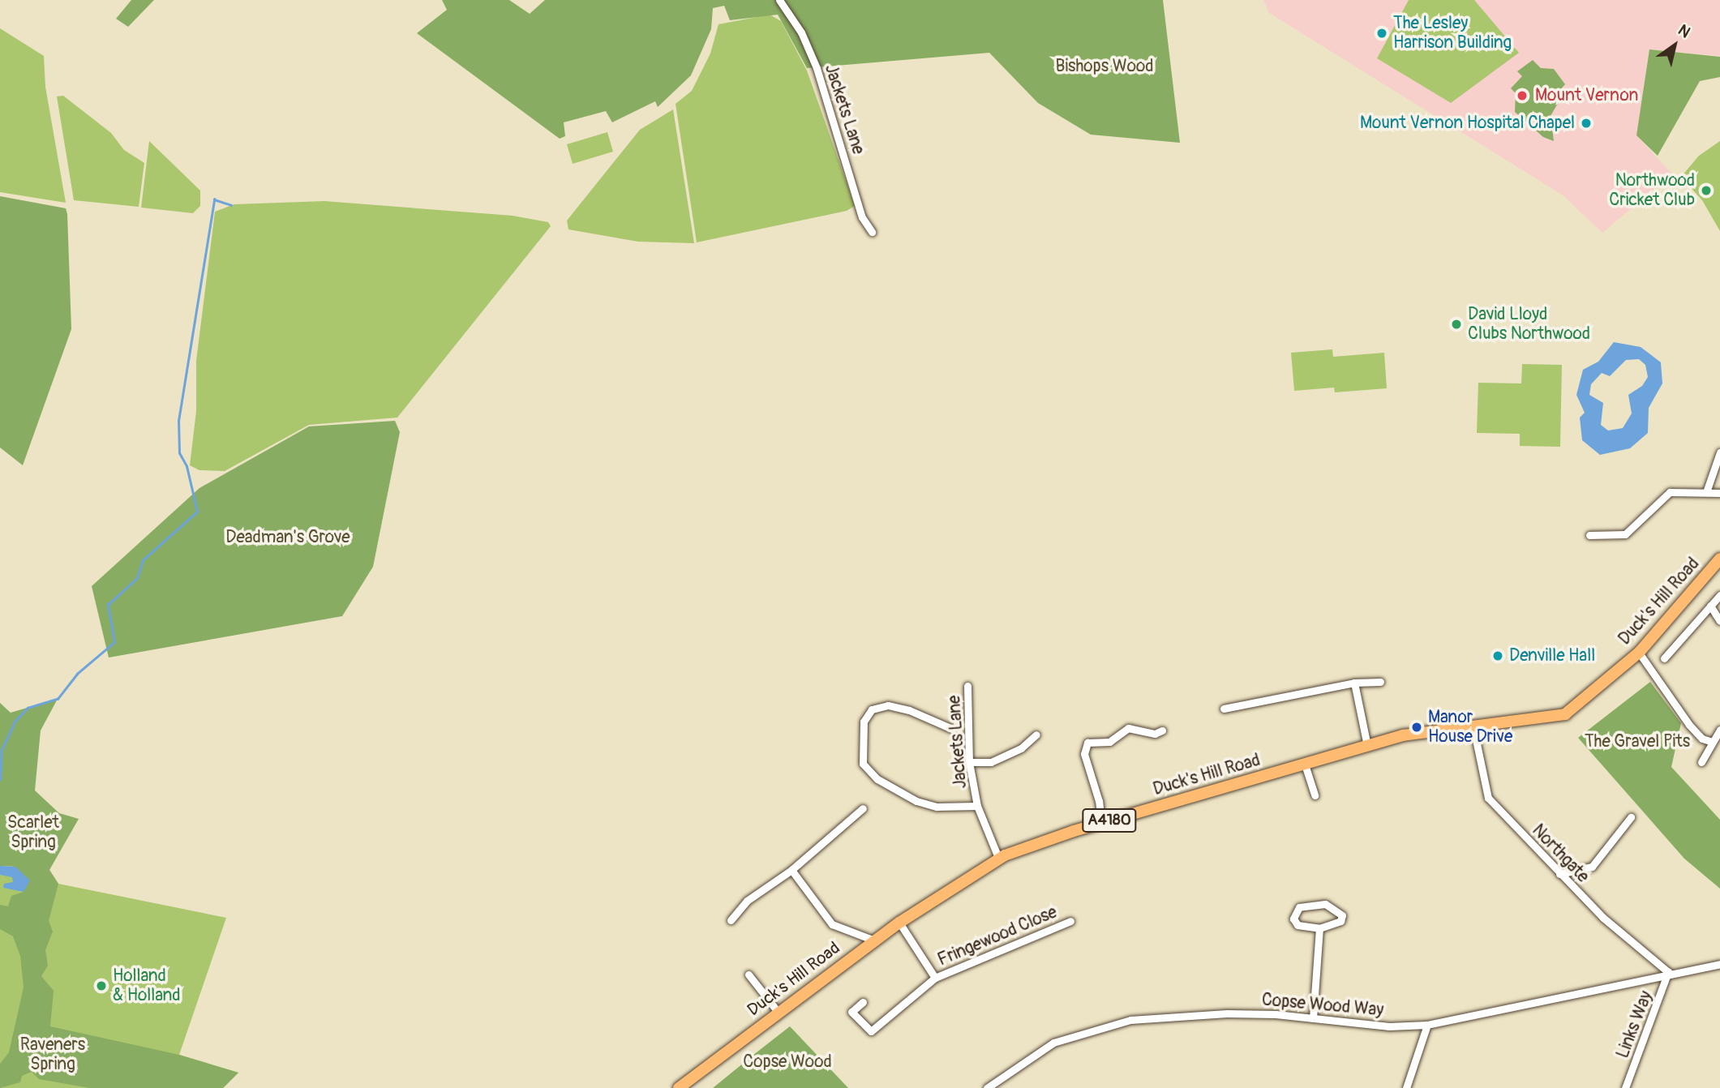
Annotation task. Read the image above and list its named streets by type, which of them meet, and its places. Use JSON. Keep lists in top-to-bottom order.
{
  "streets": {
    "main road": ["Duck's Hill Road", "A4180"],
    "street": [
      "Jackets Lane",
      "Northgate",
      "Fringewood Close",
      "Copse Wood Way",
      "Links Way"
    ]
  },
  "crossings": [
    ["Jackets Lane", "Duck's Hill Road"],
    ["Duck's Hill Road", "Northgate"],
    ["Duck's Hill Road", "Fringewood Close"],
    ["Northgate", "Copse Wood Way"],
    ["Northgate", "Links Way"],
    ["Copse Wood Way", "Links Way"]
  ],
  "parks": [
    "Bishops Wood",
    "Deadman's Grove",
    "The Gravel Pits",
    "Scarlet Spring",
    "Raveners Spring",
    "Copse Wood"
  ],
  "places": [
    "The Lesley Harrison Building",
    "Mount Vernon",
    "Mount Vernon Hospital Chapel",
    "Northwood Cricket Club",
    "David Lloyd Clubs Northwood",
    "Denville Hall",
    "Manor House Drive",
    "Holland & Holland"
  ],
  "north": "top right"
}
